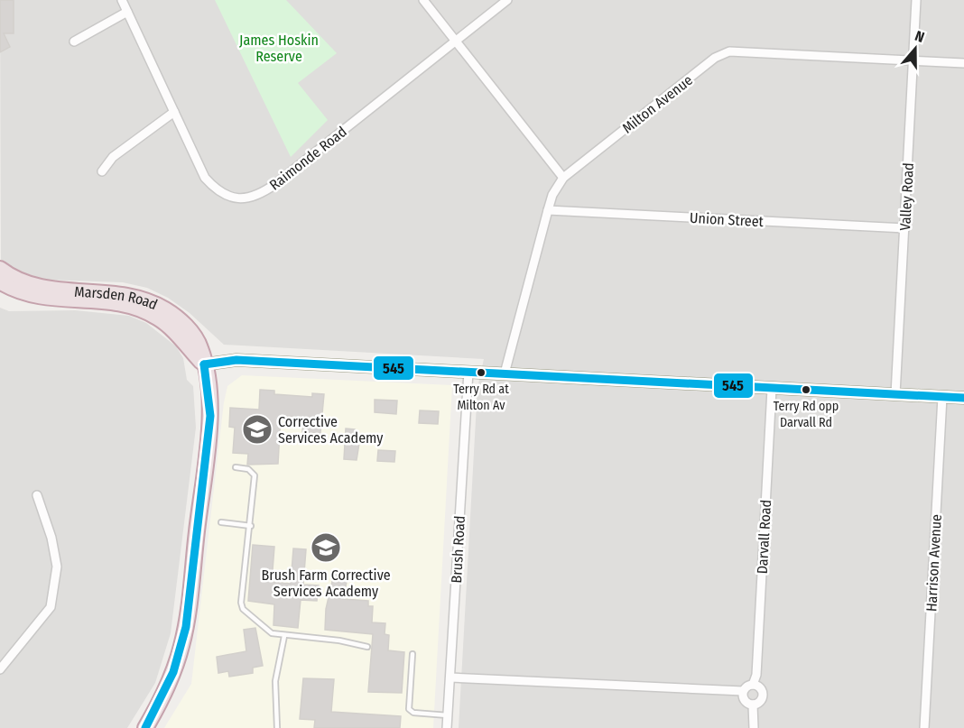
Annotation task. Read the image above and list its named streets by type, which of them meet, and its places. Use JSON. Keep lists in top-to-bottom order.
{
  "streets": {
    "highway": ["Marsden Road"],
    "street": [
      "Milton Avenue",
      "Raimonde Road",
      "Valley Road",
      "Union Street",
      "Darvall Road",
      "Brush Road",
      "Harrison Avenue"
    ]
  },
  "crossings": [
    ["Milton Avenue", "Valley Road"],
    ["Milton Avenue", "Union Street"],
    ["Valley Road", "Union Street"]
  ],
  "parks": ["James Hoskin Reserve"],
  "places": {
    "other": ["Terry Rd at Milton Av", "Terry Rd opp Darvall Rd"],
    "school or university": ["Corrective Services Academy", "Brush Farm Corrective Services Academy"]
  },
  "lines": ["transit line 545"],
  "north": "top"
}
